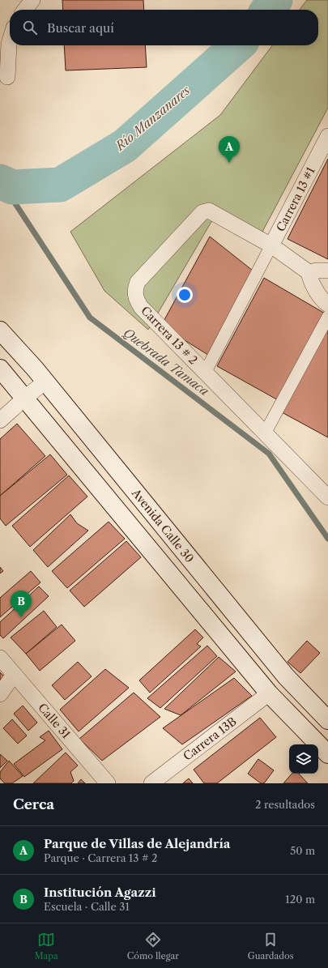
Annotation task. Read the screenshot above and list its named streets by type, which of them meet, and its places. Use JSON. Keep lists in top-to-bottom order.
{
  "streets": {
    "main road": ["Avenida Calle 30"],
    "street": [
      "Carrera 13 #1",
      "Carrera 13 # 2",
      "Calle 31",
      "Carrera 13B"
    ]
  },
  "crossings": [
    ["Carrera 13 #1", "Carrera 13 # 2"]
  ],
  "water": ["Río Manzanares", "Quebrada Tamaca"],
  "page": {
    "search": "Buscar aquí",
    "pins": ["A", "B"],
    "heading": ["Cerca", "2 resultados"],
    "list": [
      {
        "mark": "A",
        "name": "Parque de Villas de Alejandría",
        "note": "Parque · Carrera 13 # 2",
        "value": "50 m"
      },
      {
        "mark": "B",
        "name": "Institución Agazzi",
        "note": "Escuela · Calle 31",
        "value": "120 m"
      }
    ],
    "nav": ["Mapa", "Cómo llegar", "Guardados"]
  }
}
